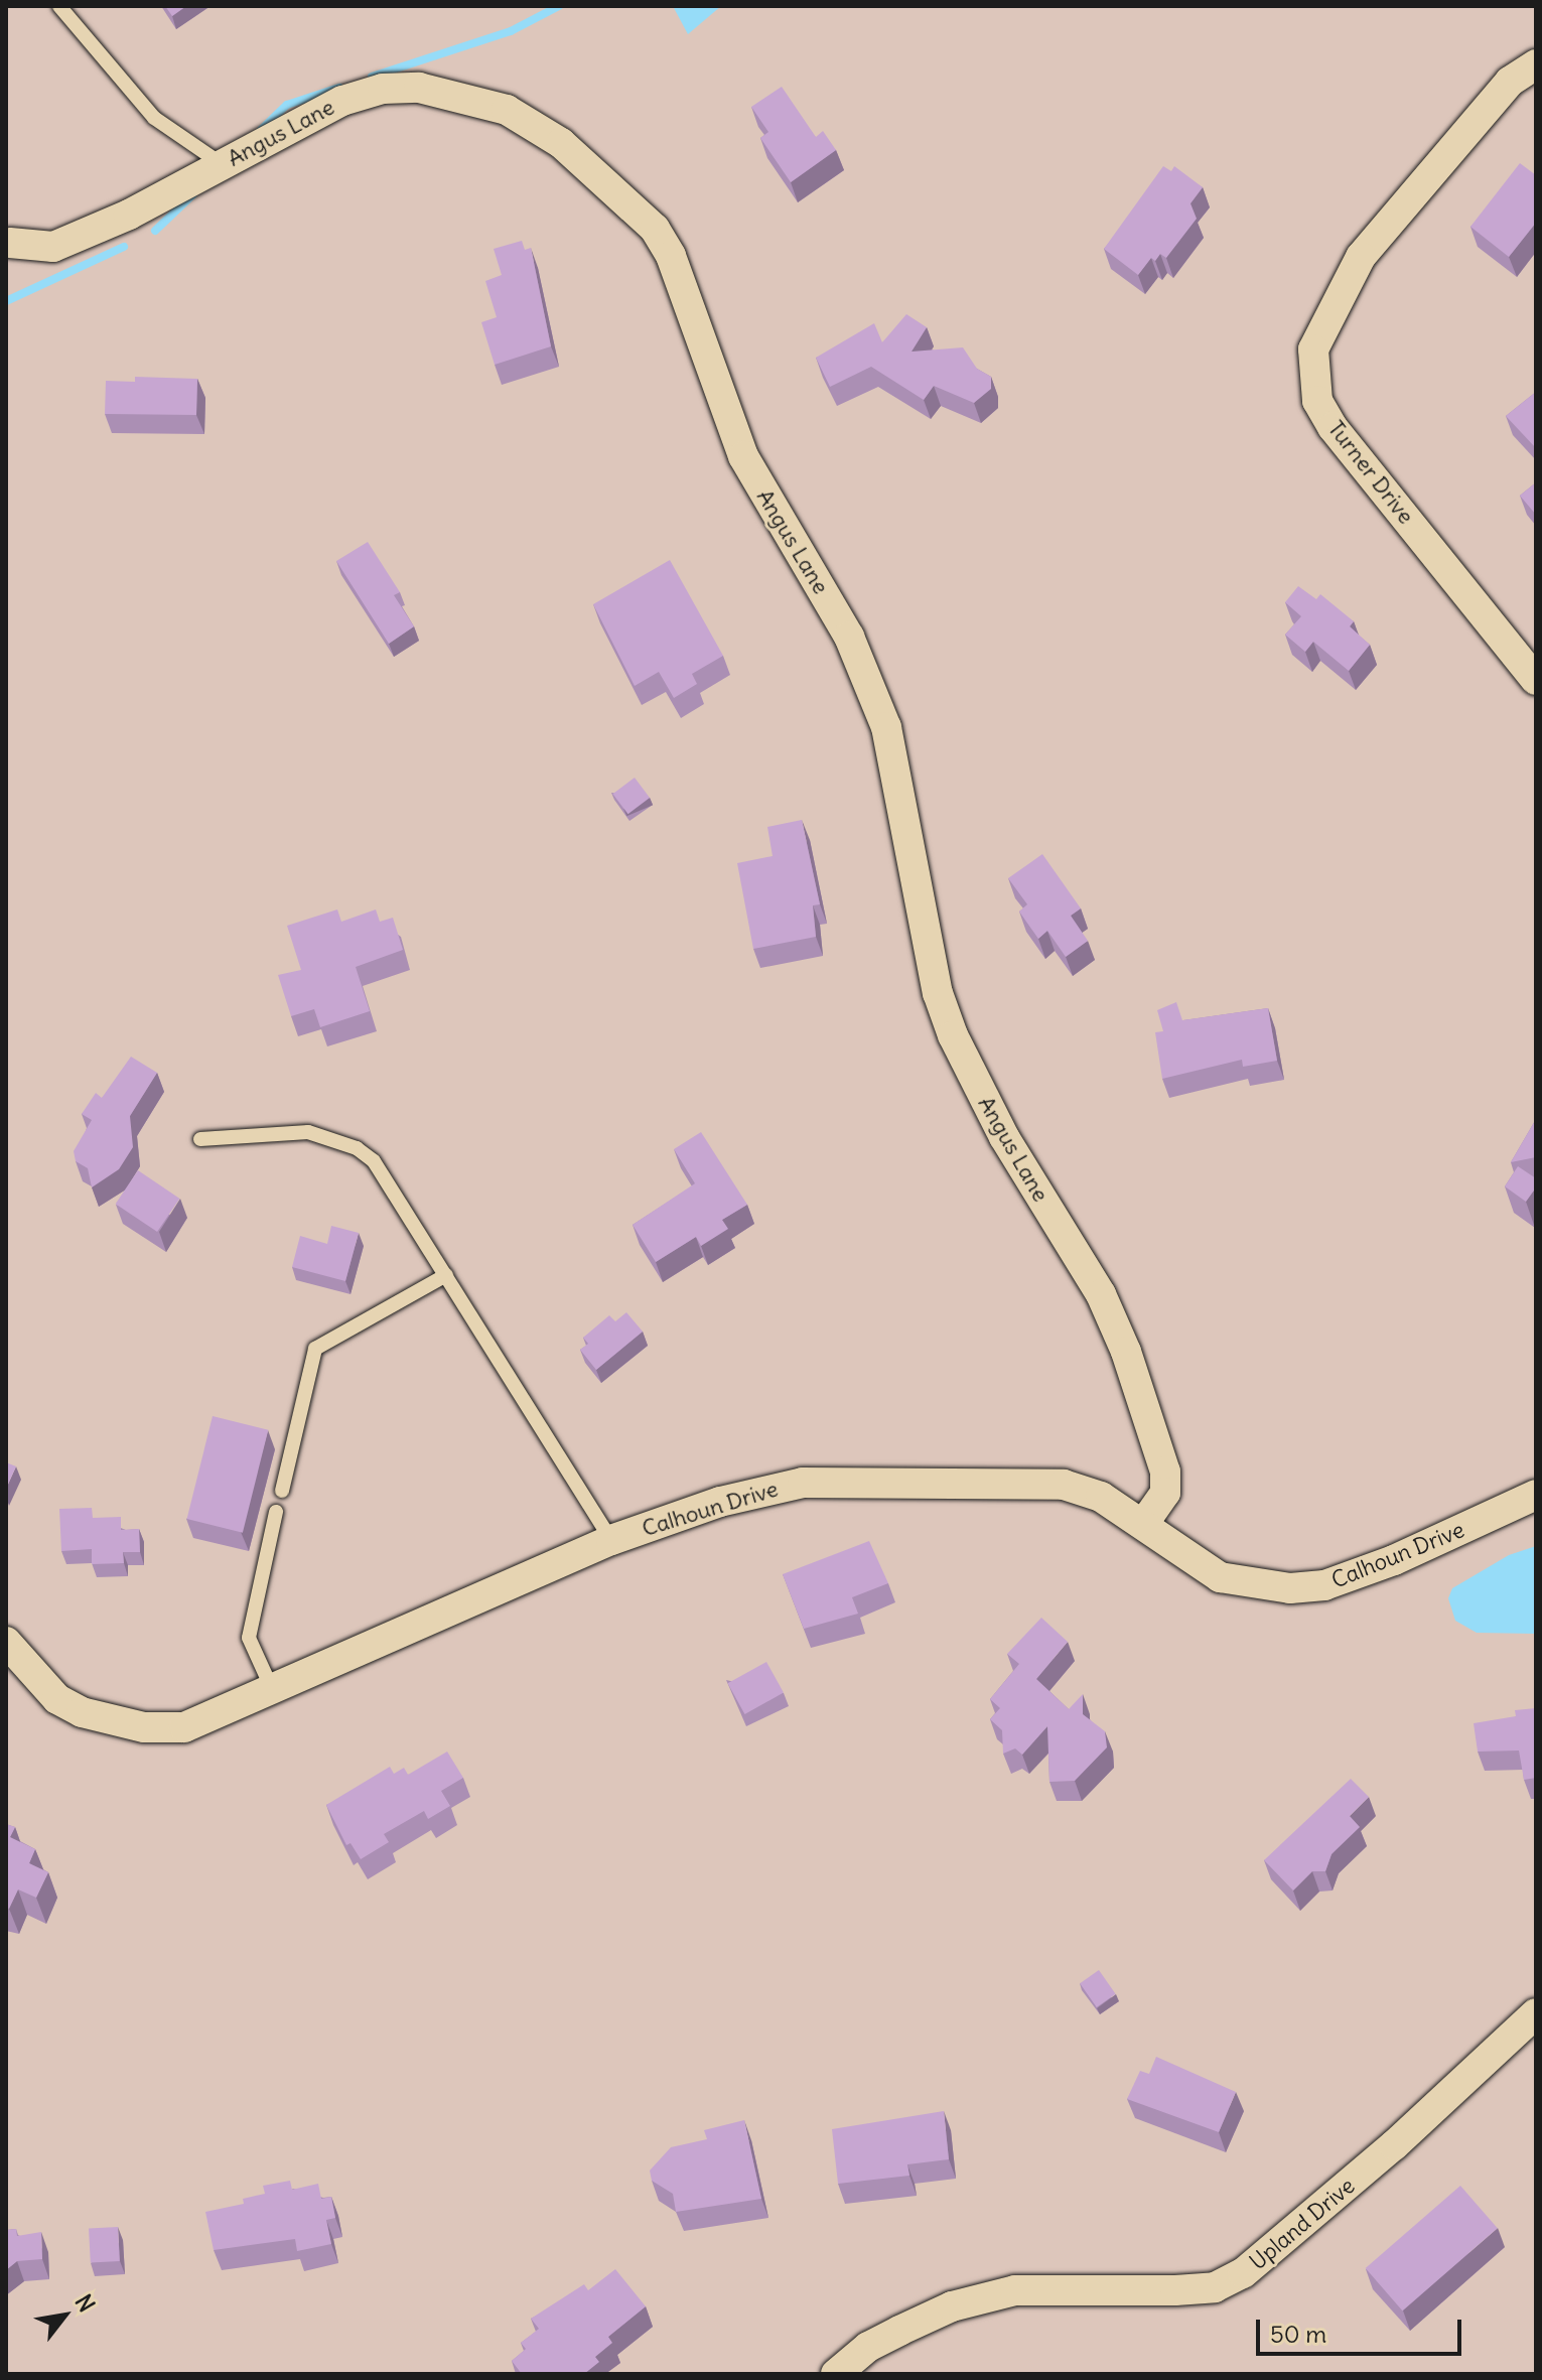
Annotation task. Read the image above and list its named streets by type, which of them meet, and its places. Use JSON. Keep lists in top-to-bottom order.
{
  "streets": {
    "street": [
      "Angus Lane",
      "Turner Drive",
      "Calhoun Drive",
      "Upland Drive"
    ]
  },
  "crossings": [
    ["Angus Lane", "Calhoun Drive"]
  ],
  "scale_bar": "50 m",
  "north": "top right"
}
